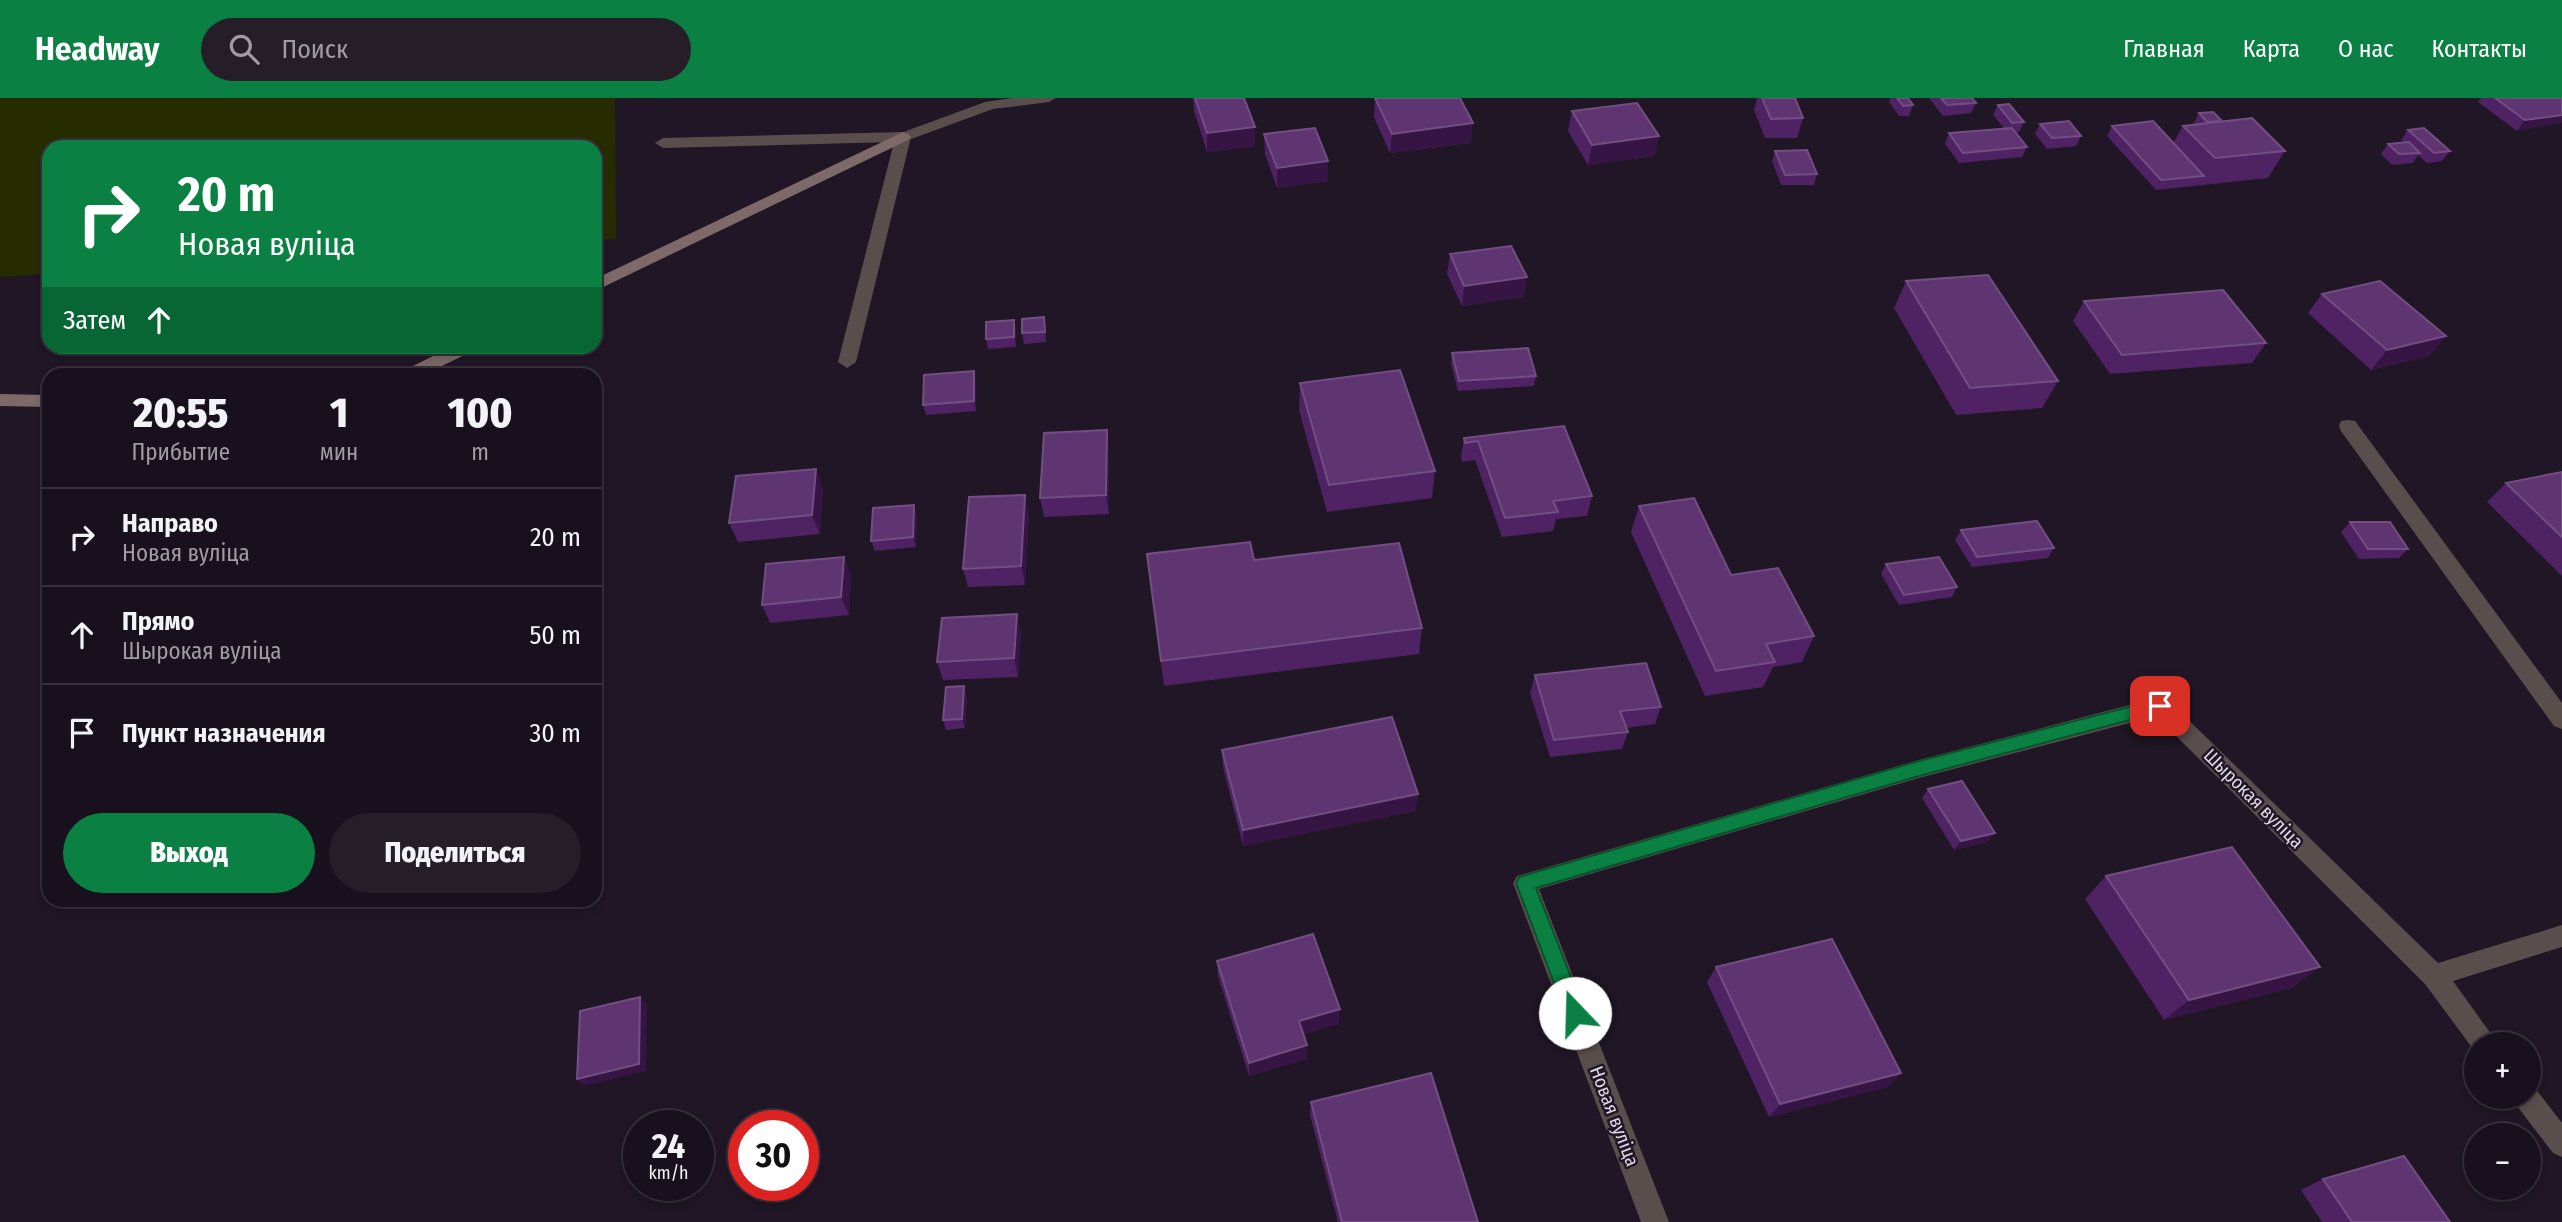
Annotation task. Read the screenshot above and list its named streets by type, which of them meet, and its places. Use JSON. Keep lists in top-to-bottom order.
{
  "streets": {
    "street": ["Шырокая вуліца", "Новая вуліца"]
  },
  "crossings": [
    ["Шырокая вуліца", "Новая вуліца"]
  ],
  "page": {
    "header": "Headway",
    "search": "Поиск",
    "nav": [
      "Главная",
      "Карта",
      "О нас",
      "Контакты"
    ],
    "turn": ["20 m", "Новая вуліца"],
    "then": "Затем",
    "eta": [
      "20:55",
      "Прибытие",
      "1",
      "мин",
      "100",
      "m"
    ],
    "list": [
      {
        "name": "Направо",
        "note": "Новая вуліца",
        "value": "20 m"
      },
      {
        "name": "Прямо",
        "note": "Шырокая вуліца",
        "value": "50 m"
      },
      {
        "name": "Пункт назначения",
        "value": "30 m"
      }
    ],
    "buttons": ["Выход", "Поделиться"],
    "map_buttons": ["+", "−"],
    "speed": "24 km/h",
    "limit": "30"
  }
}
